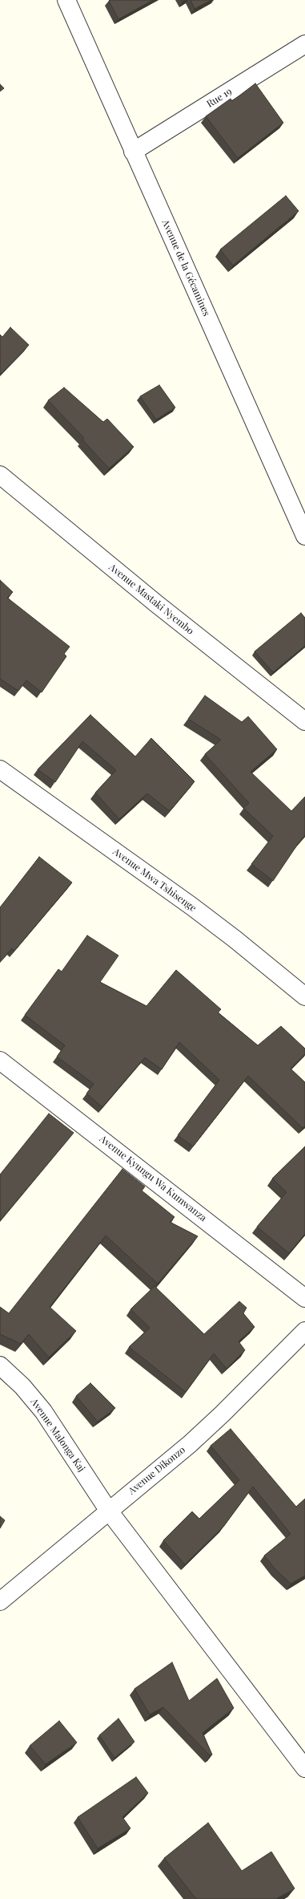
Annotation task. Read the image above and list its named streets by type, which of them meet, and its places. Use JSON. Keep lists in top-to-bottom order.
{
  "streets": {
    "street": [
      "Rue 19",
      "Avenue de la Gécamines",
      "Avenue Mastaki Nyembo",
      "Avenue Mwa Tshisenge",
      "Avenue Kyungu Wa Kumwanza",
      "Avenue Malonga Kaj",
      "Avenue Dikonzo"
    ]
  },
  "crossings": [
    ["Rue 19", "Avenue de la Gécamines"],
    ["Avenue Malonga Kaj", "Avenue Dikonzo"]
  ]
}
